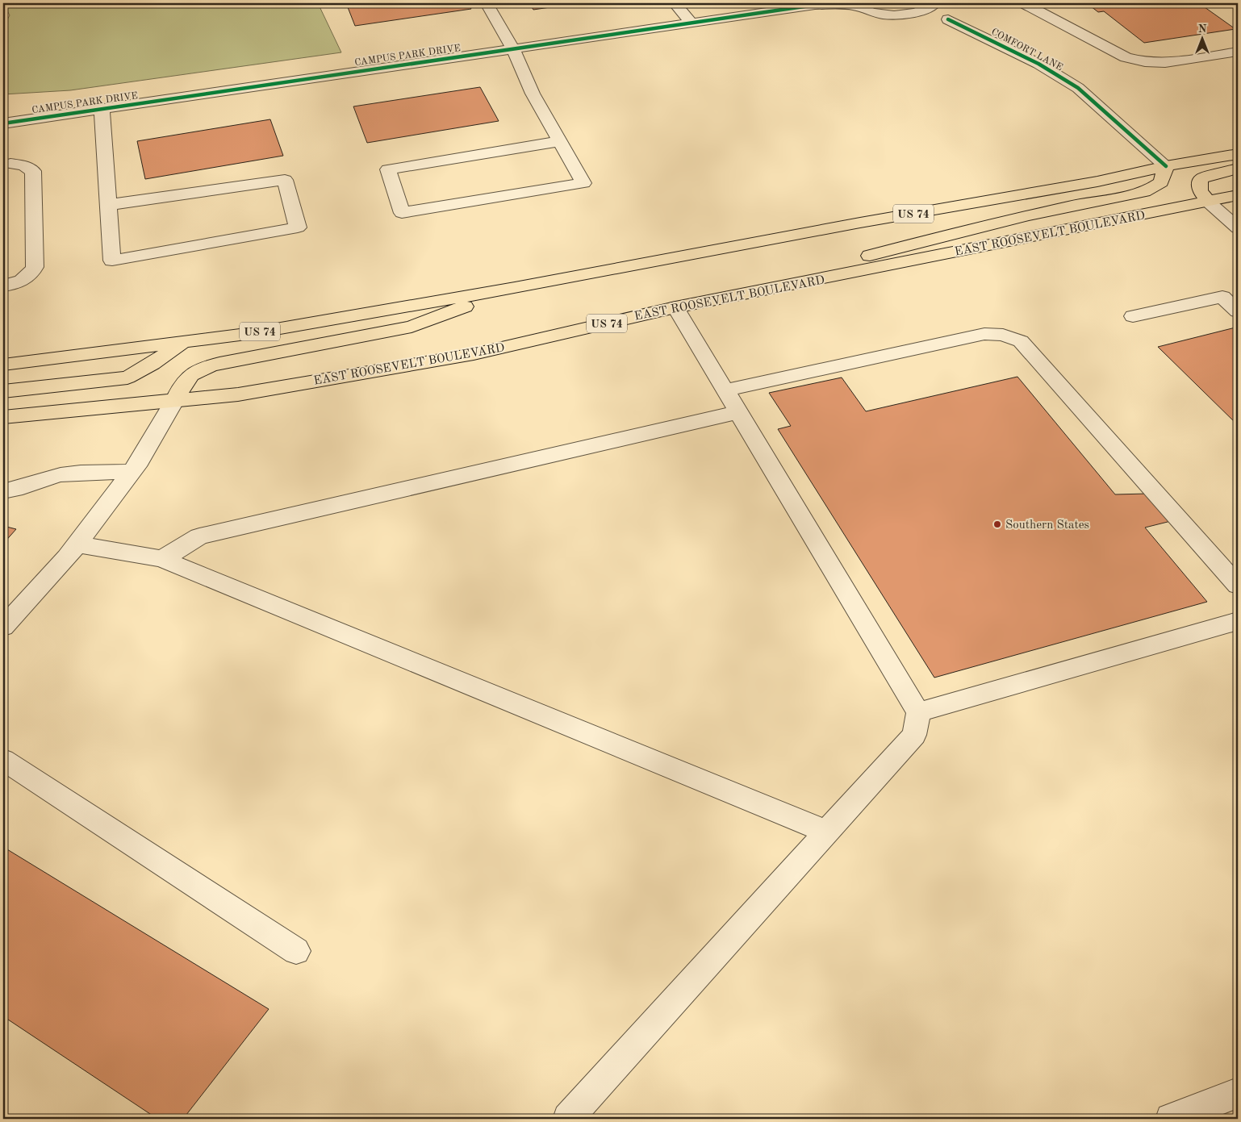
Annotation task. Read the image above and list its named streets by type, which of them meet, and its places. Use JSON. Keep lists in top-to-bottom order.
{
  "streets": {
    "highway": ["US 74", "EAST ROOSEVELT BOULEVARD"],
    "street": ["COMFORT LANE", "CAMPUS PARK DRIVE"]
  },
  "crossings": [
    ["COMFORT LANE", "CAMPUS PARK DRIVE"],
    ["COMFORT LANE", "US 74"]
  ],
  "places": ["Southern States"],
  "north": "top"
}
